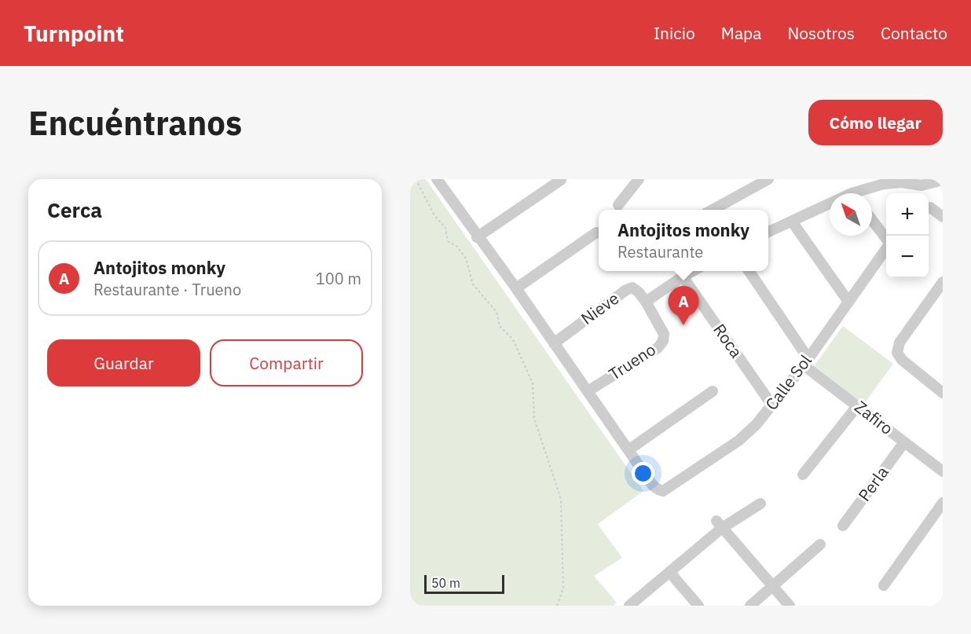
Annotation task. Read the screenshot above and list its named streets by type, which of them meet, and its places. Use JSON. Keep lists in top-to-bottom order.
{
  "streets": {
    "street": [
      "Nieve",
      "Roca",
      "Trueno",
      "Calle Sol",
      "Zafiro",
      "Perla"
    ]
  },
  "crossings": [
    ["Nieve", "Trueno"],
    ["Roca", "Calle Sol"],
    ["Calle Sol", "Zafiro"],
    ["Zafiro", "Perla"]
  ],
  "scale_bar": "50 m",
  "north": "top left",
  "page": {
    "header": "Turnpoint",
    "nav": [
      "Inicio",
      "Mapa",
      "Nosotros",
      "Contacto"
    ],
    "buttons": [
      "Cómo llegar",
      ["Guardar", "Compartir"]
    ],
    "title": "Encuéntranos",
    "heading": "Cerca",
    "map_buttons": ["+", "−"],
    "popup": ["Antojitos monky", "Restaurante"],
    "list": [
      {
        "mark": "A",
        "name": "Antojitos monky",
        "note": "Restaurante · Trueno",
        "value": "100 m"
      }
    ],
    "pins": "A",
    "scale": "50 m"
  }
}
